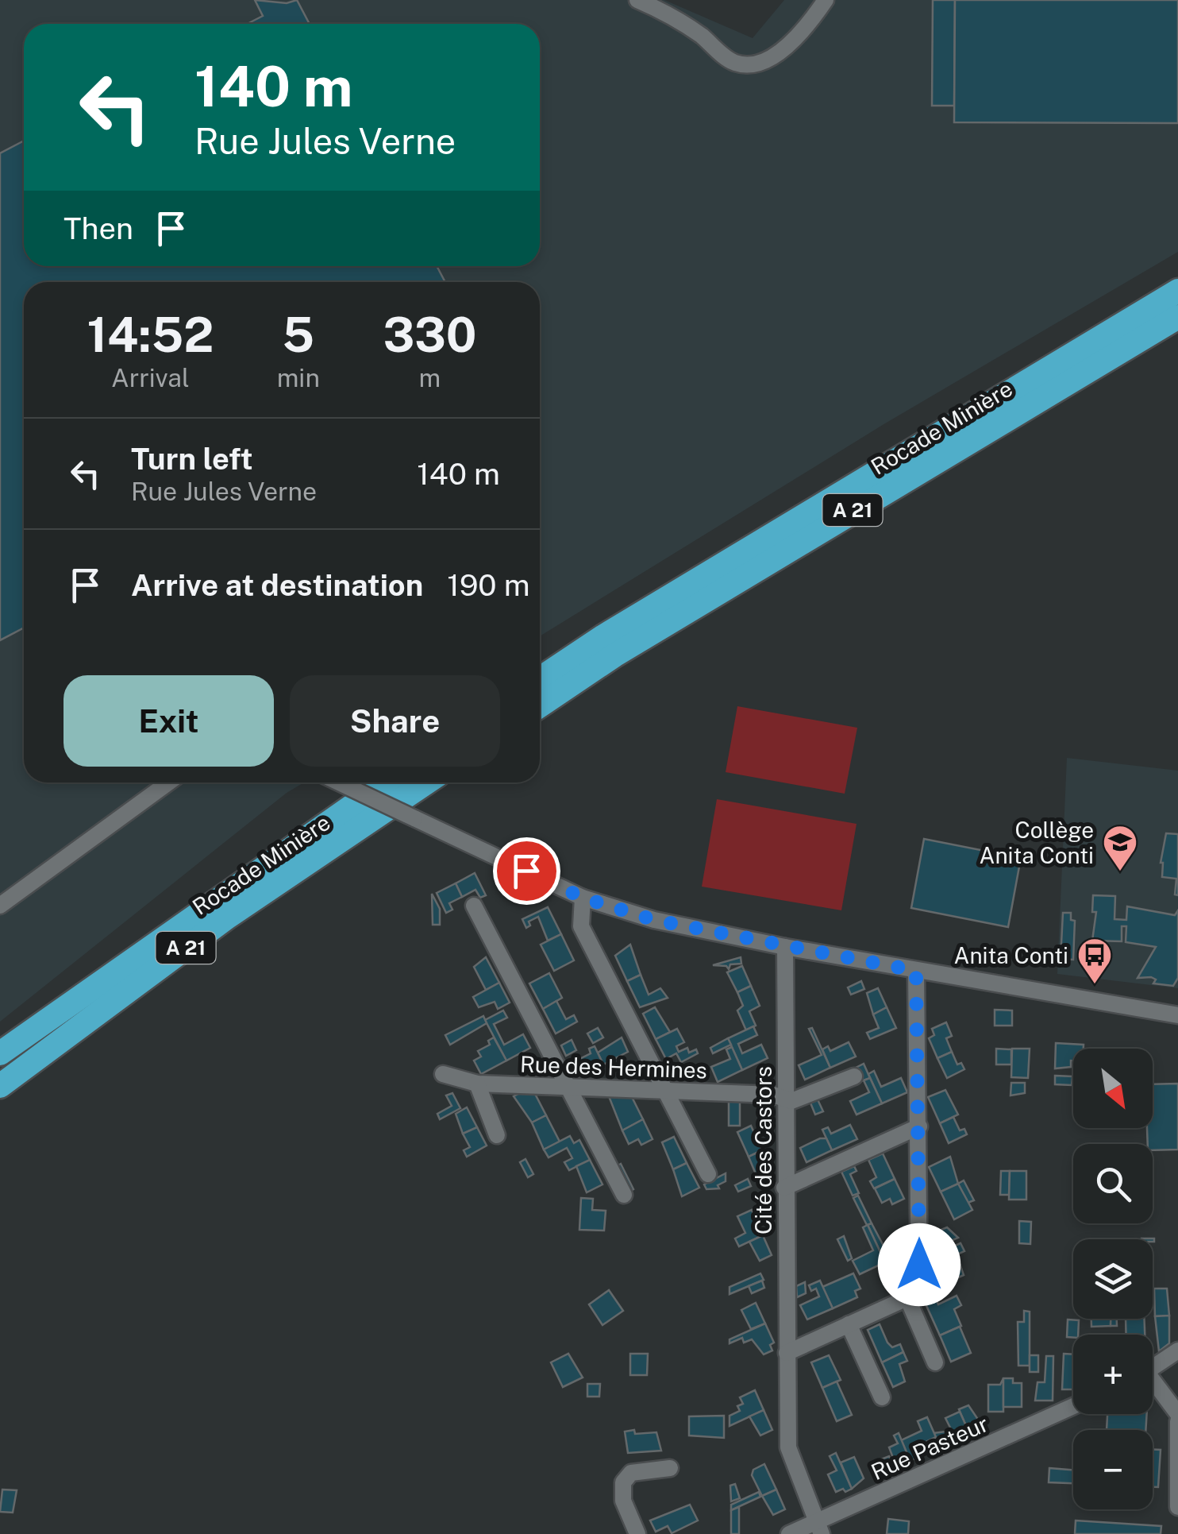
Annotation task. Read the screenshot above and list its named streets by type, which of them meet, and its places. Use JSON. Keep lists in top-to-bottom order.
{
  "streets": {
    "highway": ["Rocade Minière", "A 21"],
    "street": ["Rue des Hermines", "Cité des Castors", "Rue Pasteur"]
  },
  "crossings": [
    ["Rue des Hermines", "Cité des Castors"],
    ["Cité des Castors", "Rue Pasteur"]
  ],
  "places": {
    "school or university": ["Collège Anita Conti"],
    "bus stop": ["Anita Conti"]
  },
  "north": "bottom right",
  "page": {
    "turn": ["140 m", "Rue Jules Verne"],
    "then": "Then",
    "eta": [
      "14:52",
      "Arrival",
      "5",
      "min",
      "330",
      "m"
    ],
    "list": [
      {
        "name": "Turn left",
        "note": "Rue Jules Verne",
        "value": "140 m"
      },
      {
        "name": "Arrive at destination",
        "value": "190 m"
      }
    ],
    "buttons": ["Exit", "Share"],
    "map_buttons": ["+", "−"]
  }
}
